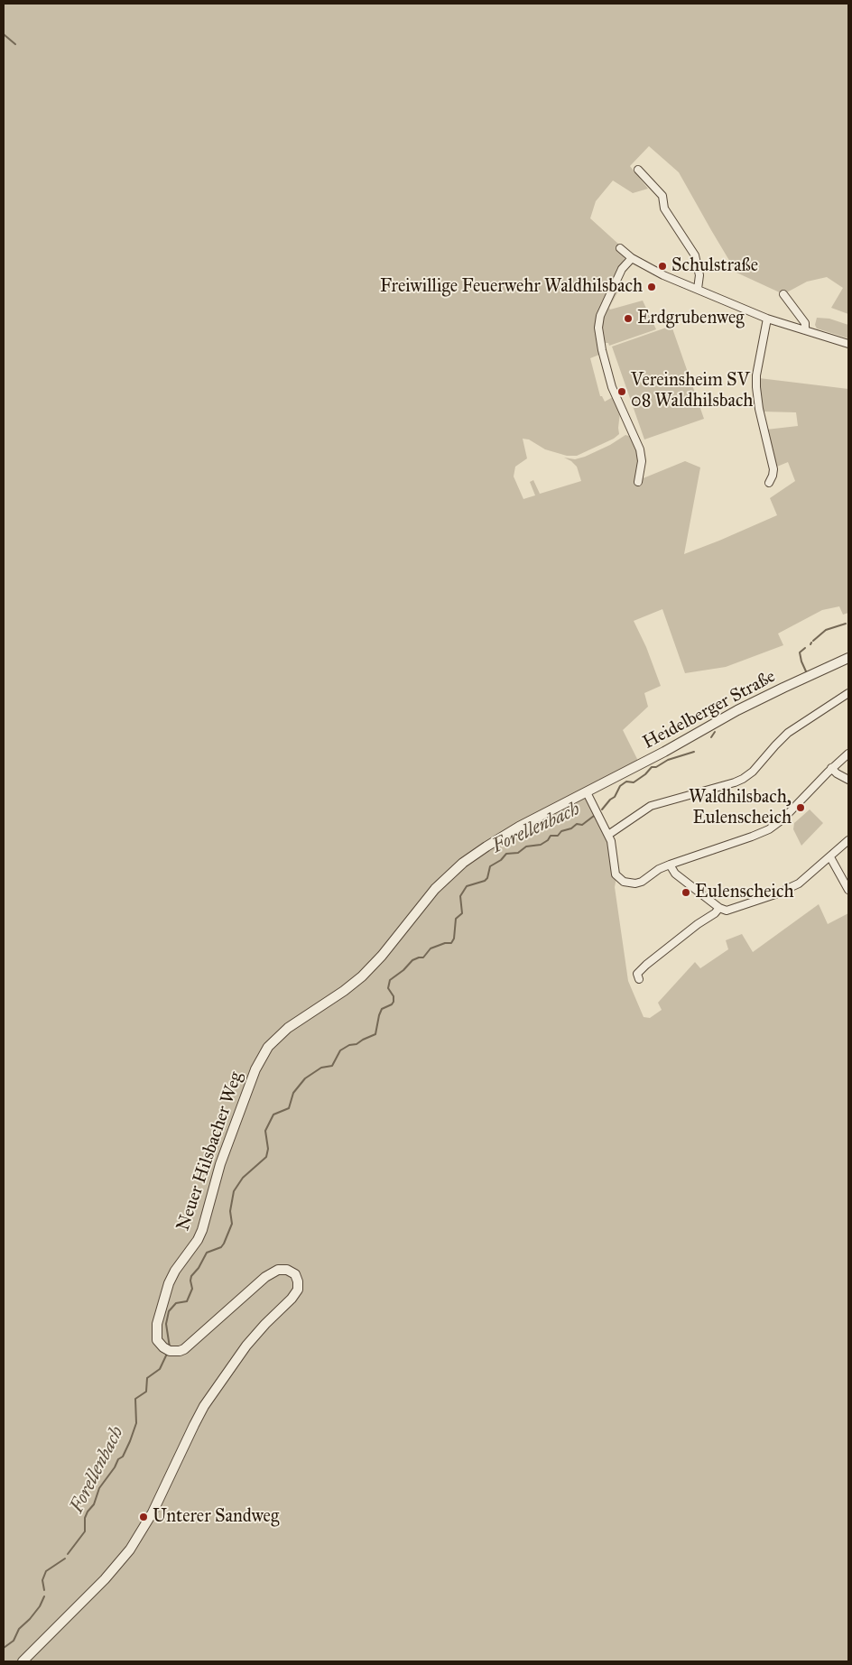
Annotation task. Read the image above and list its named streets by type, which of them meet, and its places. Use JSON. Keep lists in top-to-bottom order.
{
  "streets": {
    "street": ["Heidelberger Straße", "Neuer Hilsbacher Weg"]
  },
  "crossings": [
    ["Heidelberger Straße", "Neuer Hilsbacher Weg"]
  ],
  "water": ["Forellenbach"],
  "places": [
    "Schulstraße",
    "Freiwillige Feuerwehr Waldhilsbach",
    "Erdgrubenweg",
    "Vereinsheim SV 08 Waldhilsbach",
    "Waldhilsbach, Eulenscheich",
    "Eulenscheich",
    "Unterer Sandweg"
  ]
}
